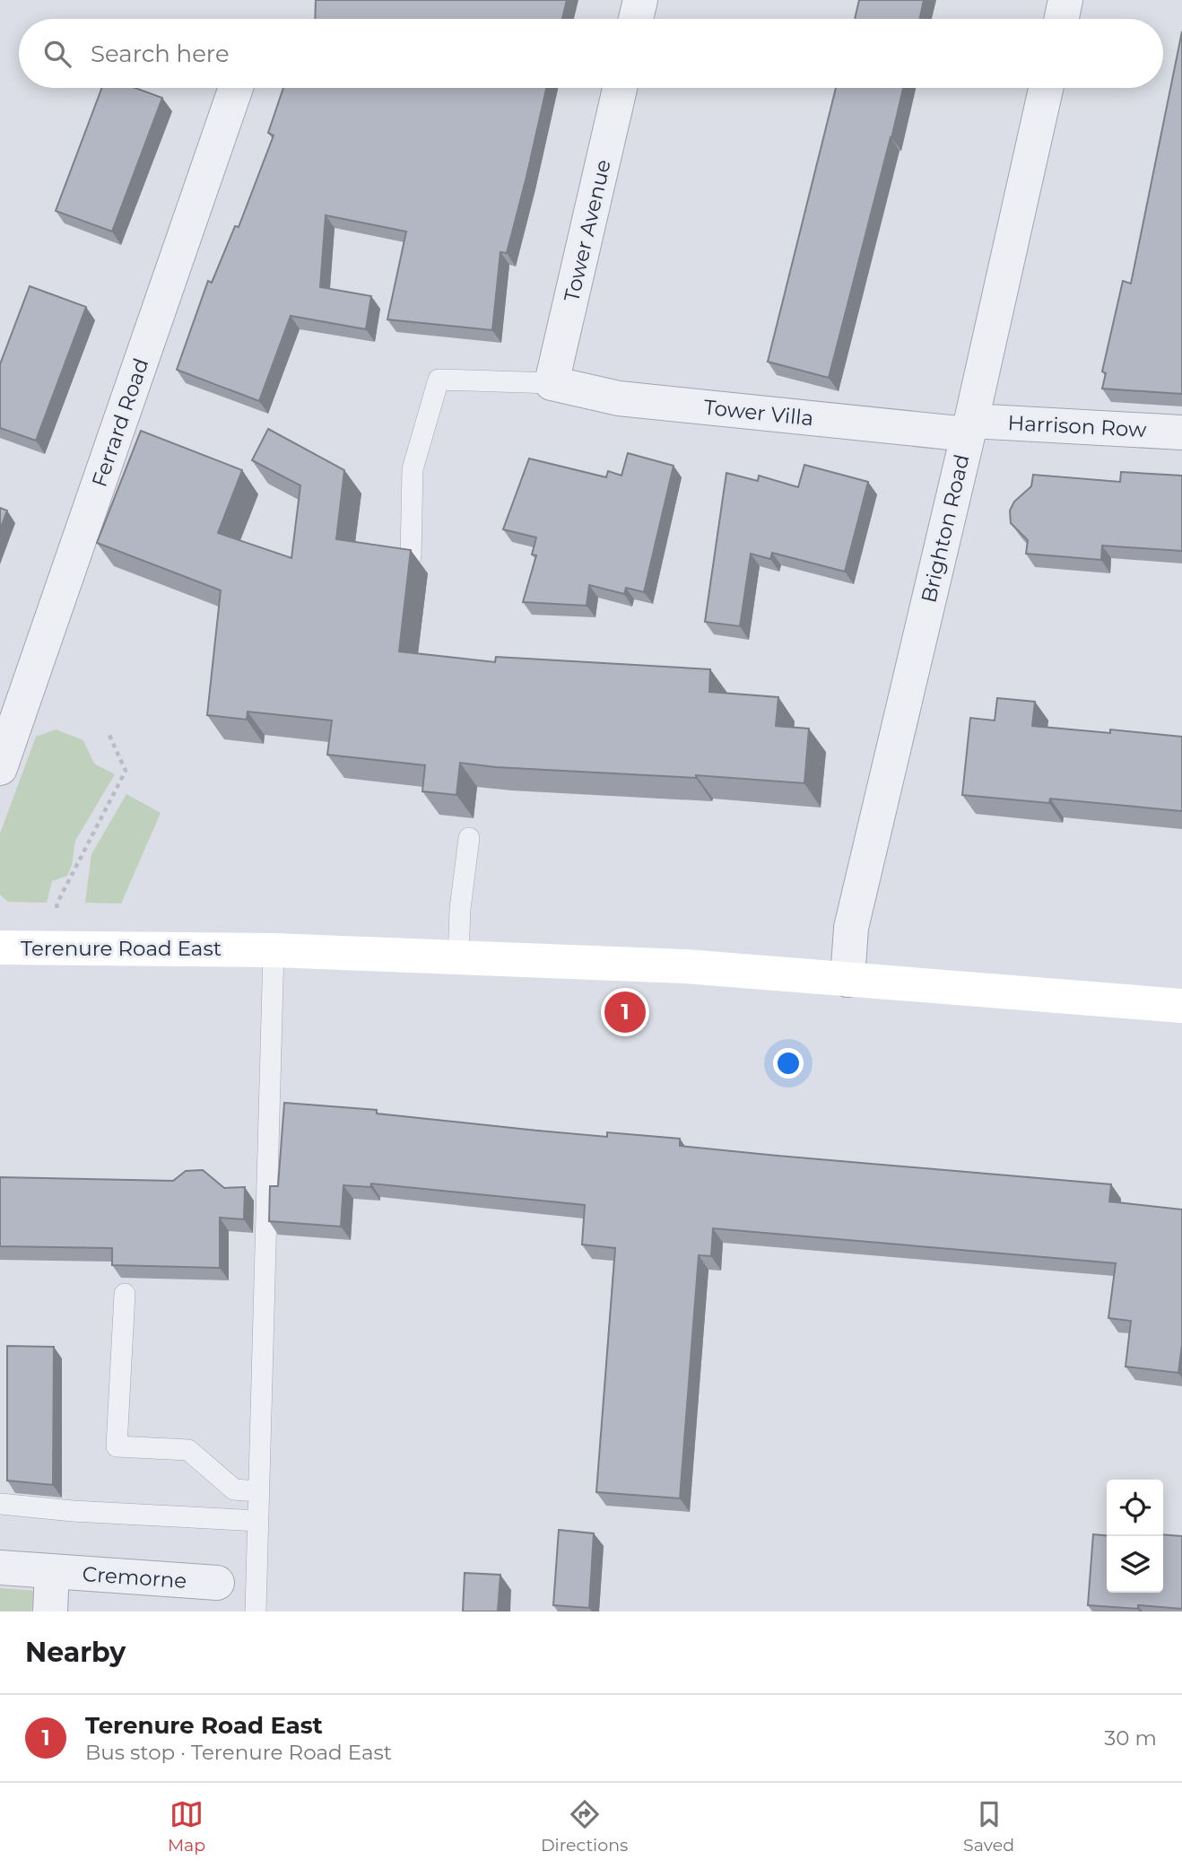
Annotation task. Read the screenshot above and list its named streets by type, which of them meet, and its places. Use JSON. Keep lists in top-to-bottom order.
{
  "streets": {
    "main road": ["Terenure Road East"],
    "street": [
      "Tower Avenue",
      "Tower Villa",
      "Ferrard Road",
      "Harrison Row",
      "Brighton Road",
      "Cremorne"
    ]
  },
  "crossings": [
    ["Tower Avenue", "Tower Villa"],
    ["Tower Villa", "Harrison Row"],
    ["Tower Villa", "Brighton Road"],
    ["Harrison Row", "Brighton Road"],
    ["Brighton Road", "Terenure Road East"]
  ],
  "page": {
    "search": "Search here",
    "pins": "1",
    "heading": "Nearby",
    "list": [
      {
        "mark": "1",
        "name": "Terenure Road East",
        "note": "Bus stop · Terenure Road East",
        "value": "30 m"
      }
    ],
    "nav": ["Map", "Directions", "Saved"]
  }
}
